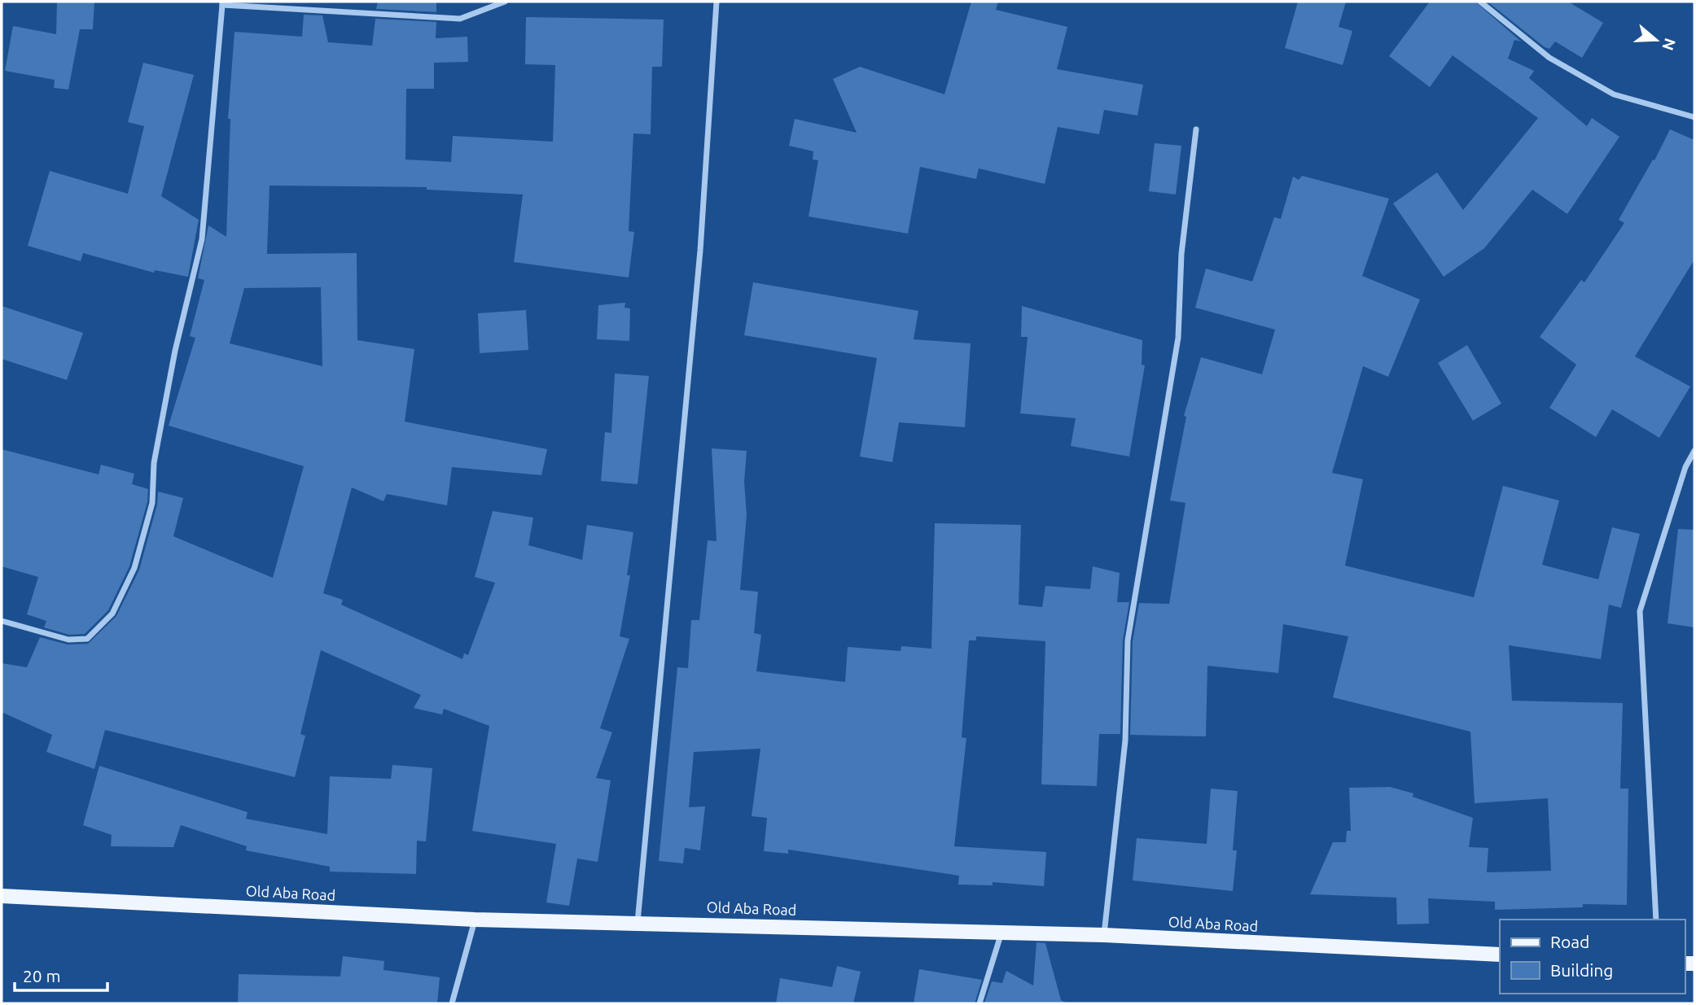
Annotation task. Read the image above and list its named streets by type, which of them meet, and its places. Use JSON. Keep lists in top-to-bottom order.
{
  "streets": {
    "main road": ["Old Aba Road"]
  },
  "legend": ["Road", "Building"],
  "scale_bar": "20 m",
  "north": "right"
}
